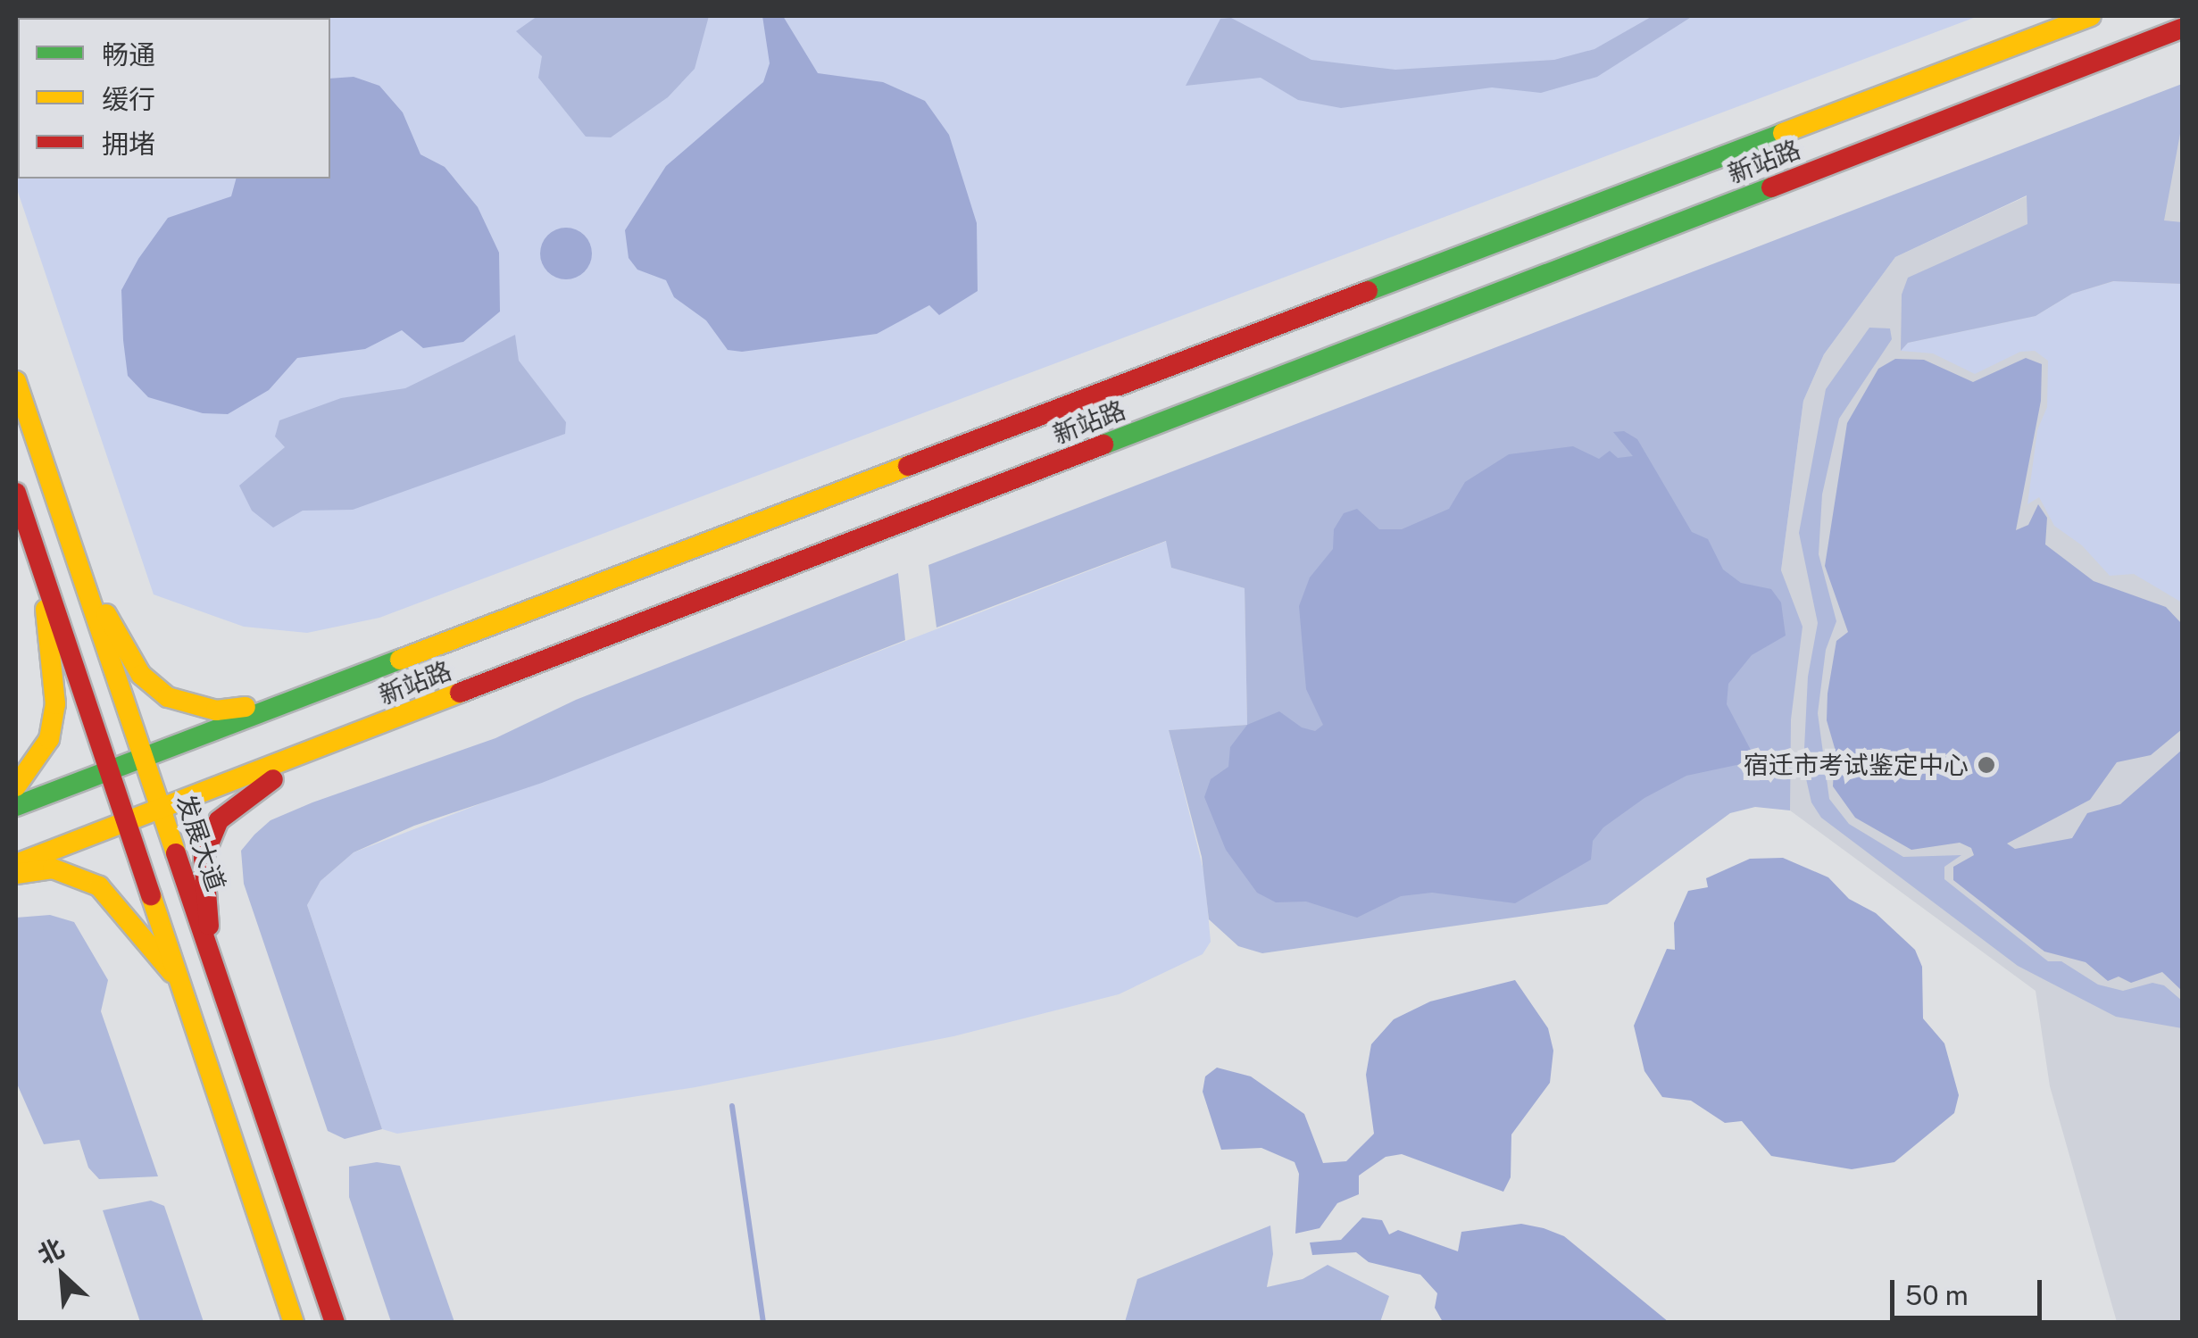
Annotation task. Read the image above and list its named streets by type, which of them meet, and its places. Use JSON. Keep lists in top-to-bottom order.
{
  "streets": {
    "street": ["新站路", "发展大道"]
  },
  "crossings": [
    ["新站路", "发展大道"]
  ],
  "places": ["宿迁市考试鉴定中心"],
  "legend": ["畅通", "缓行", "拥堵"],
  "scale_bar": "50 m",
  "north": "top left"
}
